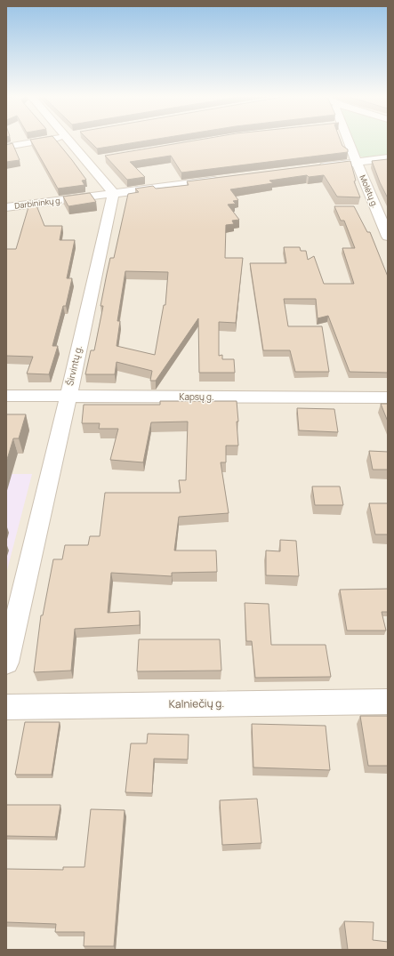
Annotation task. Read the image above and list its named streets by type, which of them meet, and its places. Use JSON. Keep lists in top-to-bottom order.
{
  "streets": {
    "street": [
      "Molėtų g.",
      "Darbininkų g.",
      "Širvintų g.",
      "Kapsų g.",
      "Kalniečių g."
    ]
  },
  "crossings": [
    ["Darbininkų g.", "Širvintų g."],
    ["Širvintų g.", "Kapsų g."]
  ]
}
